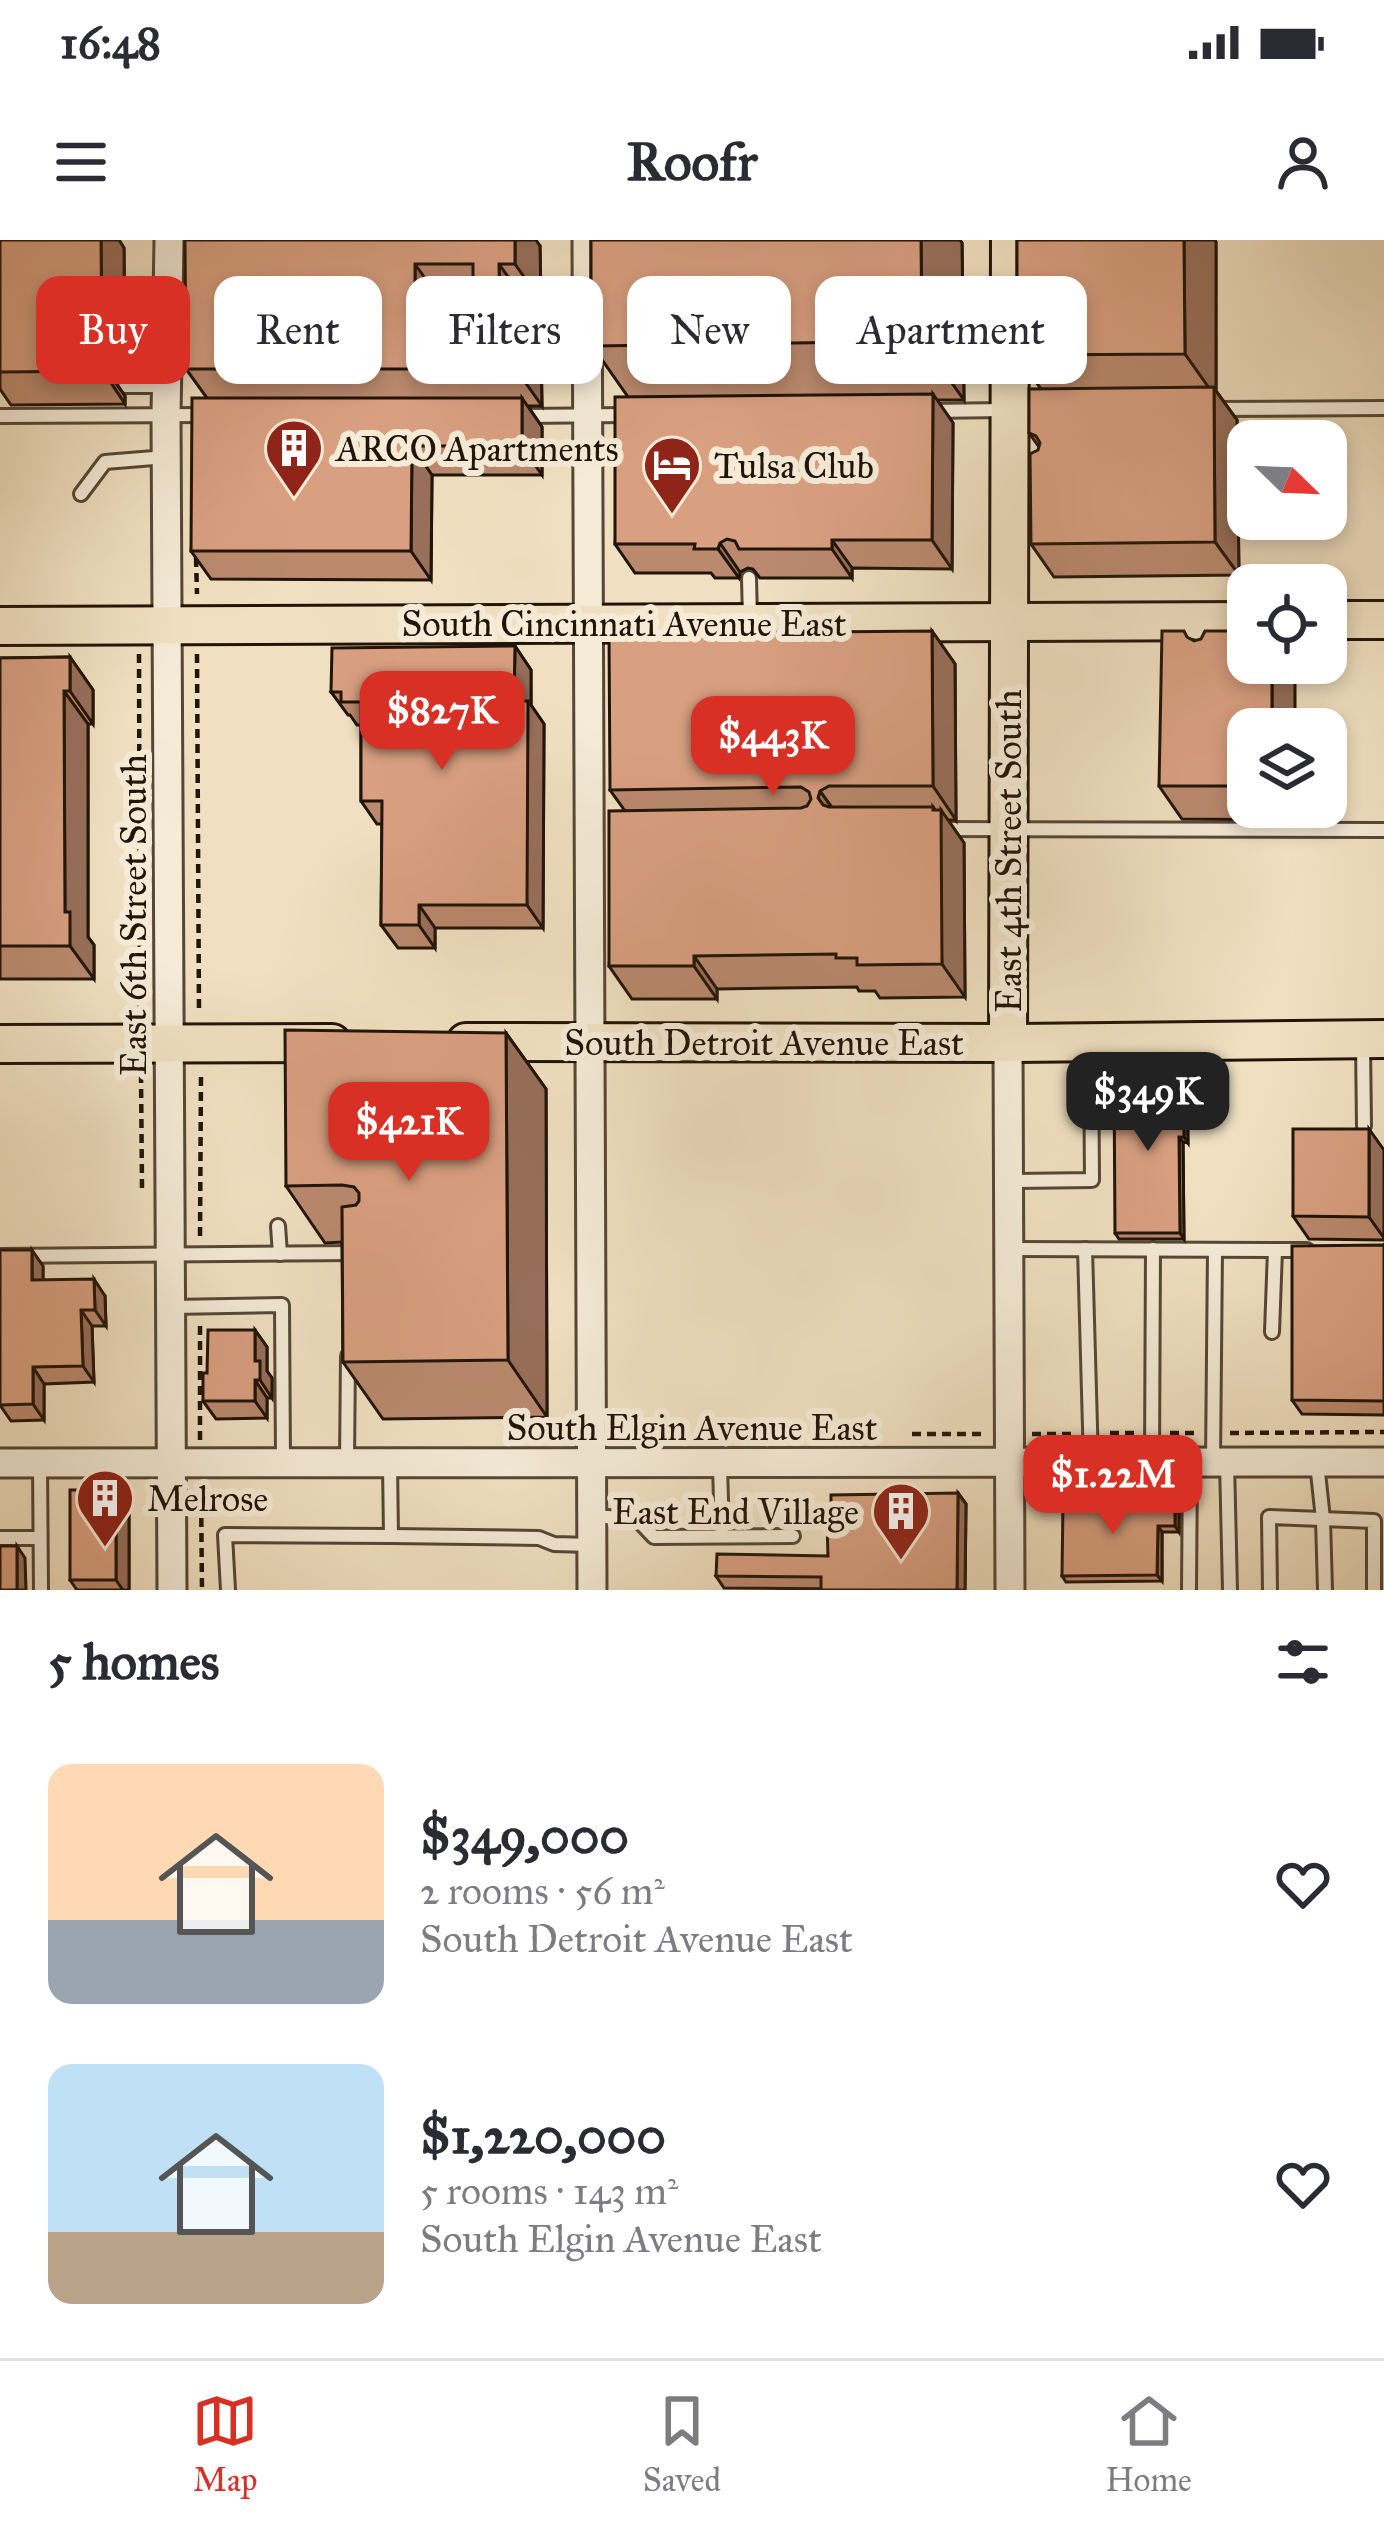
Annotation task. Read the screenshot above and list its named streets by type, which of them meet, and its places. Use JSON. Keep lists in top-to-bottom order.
{
  "streets": {
    "main road": ["South Cincinnati Avenue East", "East 4th Street South", "South Detroit Avenue East"],
    "street": ["East 6th Street South", "South Elgin Avenue East"]
  },
  "crossings": [
    ["South Cincinnati Avenue East", "East 4th Street South"],
    ["South Cincinnati Avenue East", "East 6th Street South"],
    ["East 4th Street South", "South Detroit Avenue East"],
    ["East 4th Street South", "South Elgin Avenue East"],
    ["East 6th Street South", "South Elgin Avenue East"]
  ],
  "places": {
    "building": ["ARCO Apartments", "Melrose", "East End Village"],
    "hotel": ["Tulsa Club"]
  },
  "north": "bottom right",
  "page": {
    "status": "16:48",
    "header": "Roofr",
    "chip": [
      "Buy",
      "Rent",
      "Filters",
      "New",
      "Apartment"
    ],
    "price": [
      "$827K",
      "$443K",
      "$349K",
      "$421K",
      "$1.22M"
    ],
    "heading": "5 homes",
    "list": [
      {
        "name": "$349,000",
        "note": "2 rooms · 56 m² · South Detroit Avenue East"
      },
      {
        "name": "$1,220,000",
        "note": "5 rooms · 143 m² · South Elgin Avenue East"
      }
    ],
    "tabs": ["Map", "Saved", "Home"]
  }
}
